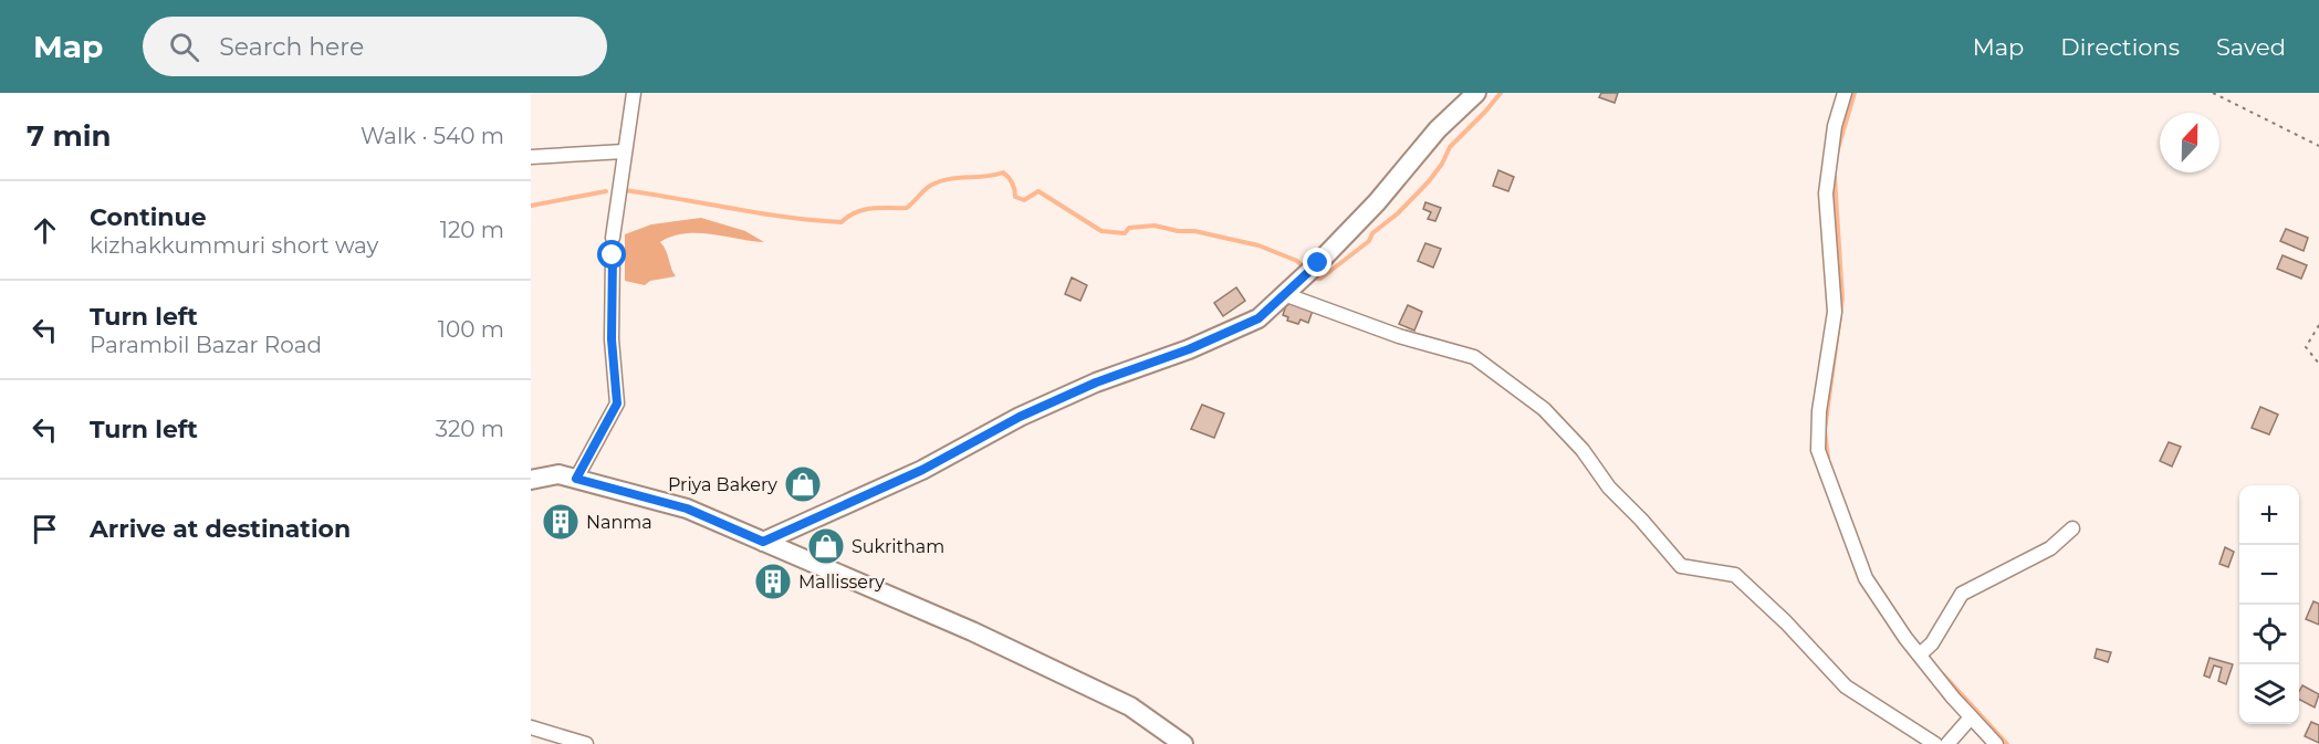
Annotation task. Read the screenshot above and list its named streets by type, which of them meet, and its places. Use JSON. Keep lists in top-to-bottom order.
{
  "places": {
    "shop": ["Priya Bakery", "Sukritham"],
    "building": ["Nanma", "Mallissery"]
  },
  "north": "top",
  "page": {
    "header": "Map",
    "search": "Search here",
    "nav": ["Map", "Directions", "Saved"],
    "heading": ["7 min", "Walk · 540 m"],
    "list": [
      ["Continue", "kizhakkummuri short way", "120 m"],
      ["Turn left", "Parambil Bazar Road", "100 m"],
      ["Turn left", "320 m"],
      "Arrive at destination"
    ],
    "map_buttons": ["+", "−"]
  }
}
